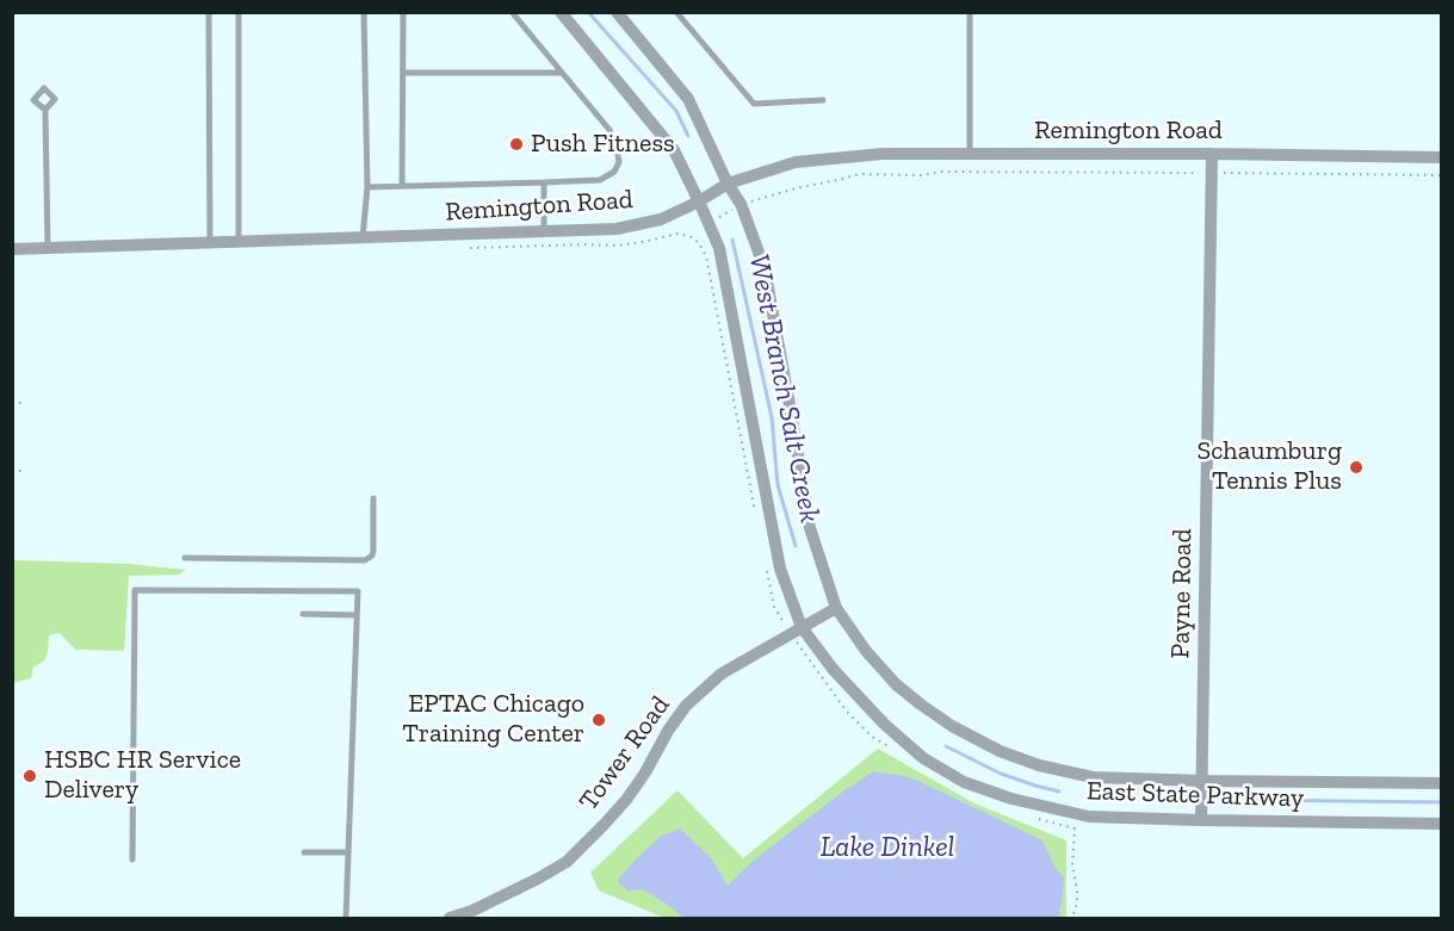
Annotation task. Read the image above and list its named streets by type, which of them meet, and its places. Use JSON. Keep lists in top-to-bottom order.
{
  "streets": {
    "street": [
      "Remington Road",
      "Payne Road",
      "Tower Road",
      "East State Parkway"
    ]
  },
  "crossings": [
    ["Remington Road", "Payne Road"],
    ["Remington Road", "East State Parkway"],
    ["Payne Road", "East State Parkway"],
    ["Tower Road", "East State Parkway"]
  ],
  "water": ["West Branch Salt Creek", "Lake Dinkel"],
  "places": [
    "Push Fitness",
    "Schaumburg Tennis Plus",
    "EPTAC Chicago Training Center",
    "HSBC HR Service Delivery"
  ]
}
